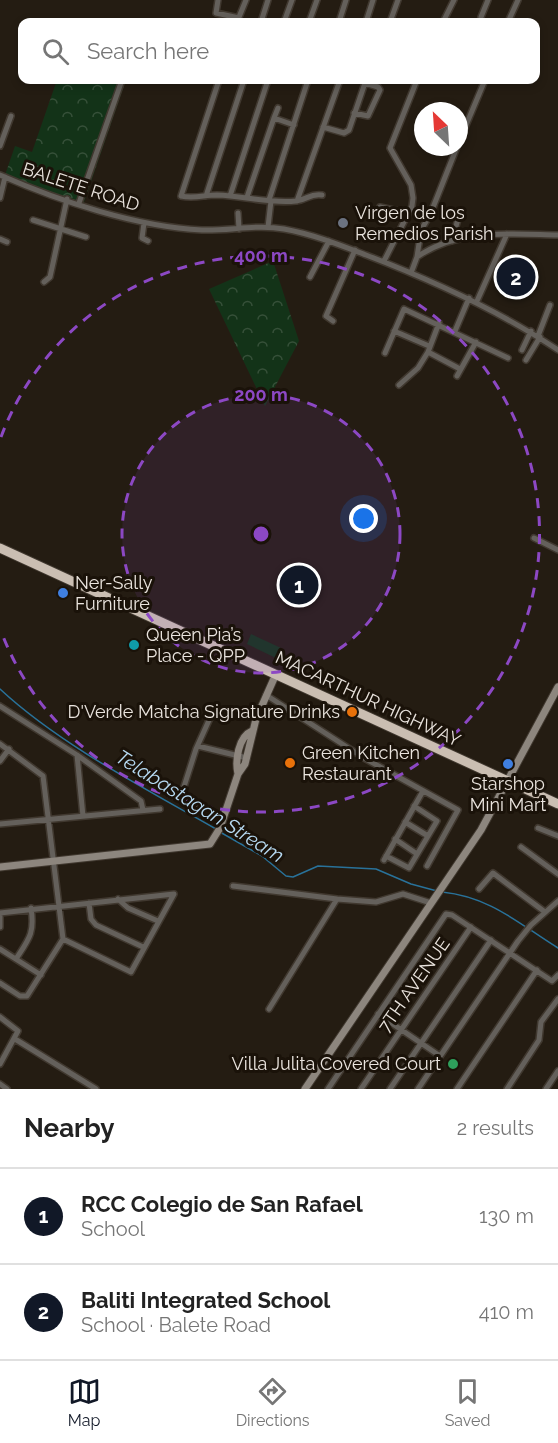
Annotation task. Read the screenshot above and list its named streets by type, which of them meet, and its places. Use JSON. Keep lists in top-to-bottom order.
{
  "streets": {
    "highway": ["MACARTHUR HIGHWAY"],
    "street": ["BALETE ROAD", "7TH AVENUE"]
  },
  "water": ["Telabastagan Stream"],
  "places": [
    "Virgen de los Remedios Parish",
    "Ner-Sally Furniture",
    "Queen Pia’s Place - QPP",
    "D'Verde Matcha Signature Drinks",
    "Green Kitchen Restaurant",
    "Starshop Mini Mart",
    "Villa Julita Covered Court"
  ],
  "north": "top left",
  "page": {
    "search": "Search here",
    "pins": ["2", "1"],
    "heading": ["Nearby", "2 results"],
    "list": [
      {
        "mark": "1",
        "name": "RCC Colegio de San Rafael",
        "note": "School",
        "value": "130 m"
      },
      {
        "mark": "2",
        "name": "Baliti Integrated School",
        "note": "School · Balete Road",
        "value": "410 m"
      }
    ],
    "nav": ["Map", "Directions", "Saved"]
  },
  "rings": ["400 m", "200 m"]
}
